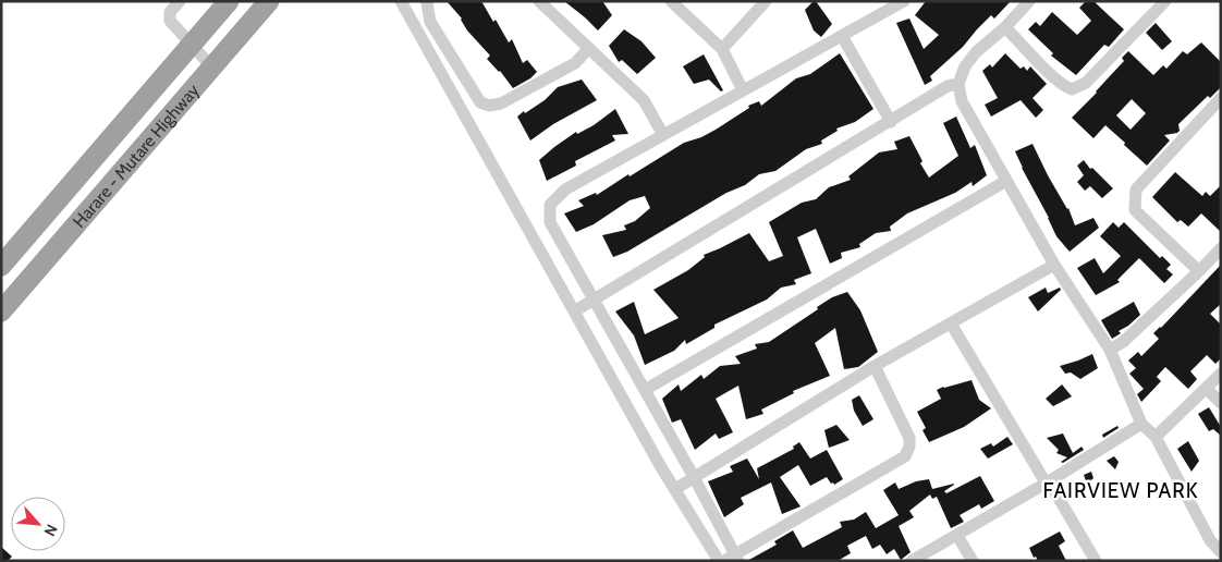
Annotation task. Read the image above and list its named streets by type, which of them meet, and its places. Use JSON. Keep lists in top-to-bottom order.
{
  "streets": {
    "highway": ["Harare - Mutare Highway"]
  },
  "districts": ["FAIRVIEW PARK"],
  "north": "bottom right"
}
